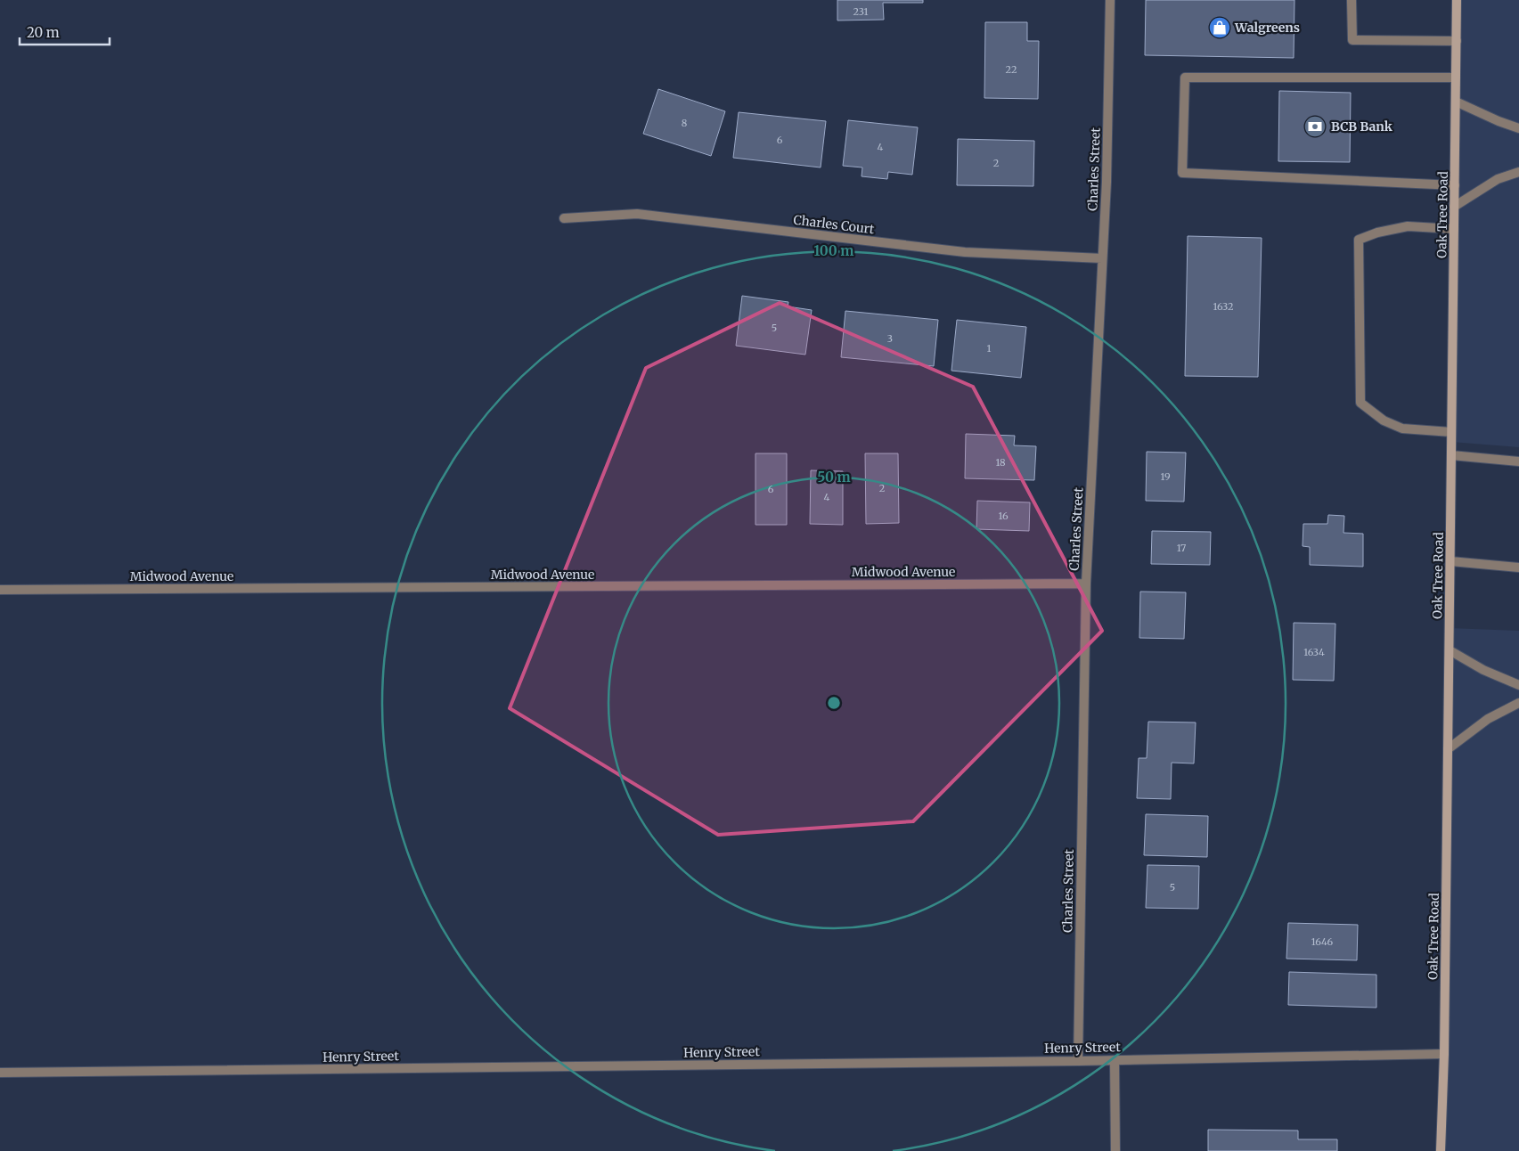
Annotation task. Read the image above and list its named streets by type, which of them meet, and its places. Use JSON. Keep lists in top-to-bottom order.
{
  "streets": {
    "main road": ["Oak Tree Road"],
    "street": [
      "Charles Street",
      "Charles Court",
      "Midwood Avenue",
      "Henry Street"
    ]
  },
  "crossings": [
    ["Charles Street", "Charles Court"],
    ["Charles Street", "Midwood Avenue"],
    ["Charles Street", "Henry Street"],
    ["Oak Tree Road", "Henry Street"]
  ],
  "places": {
    "shop": ["Walgreens"],
    "bank": ["BCB Bank"]
  },
  "house_numbers": [
    "231",
    "22",
    "8",
    "6",
    "4",
    "2",
    "1632",
    "5",
    "3",
    "1",
    "18",
    "19",
    "2",
    "6",
    "4",
    "16",
    "17",
    "1634",
    "5",
    "1646"
  ],
  "scale_bar": "20 m",
  "rings": ["100 m", "50 m"]
}
